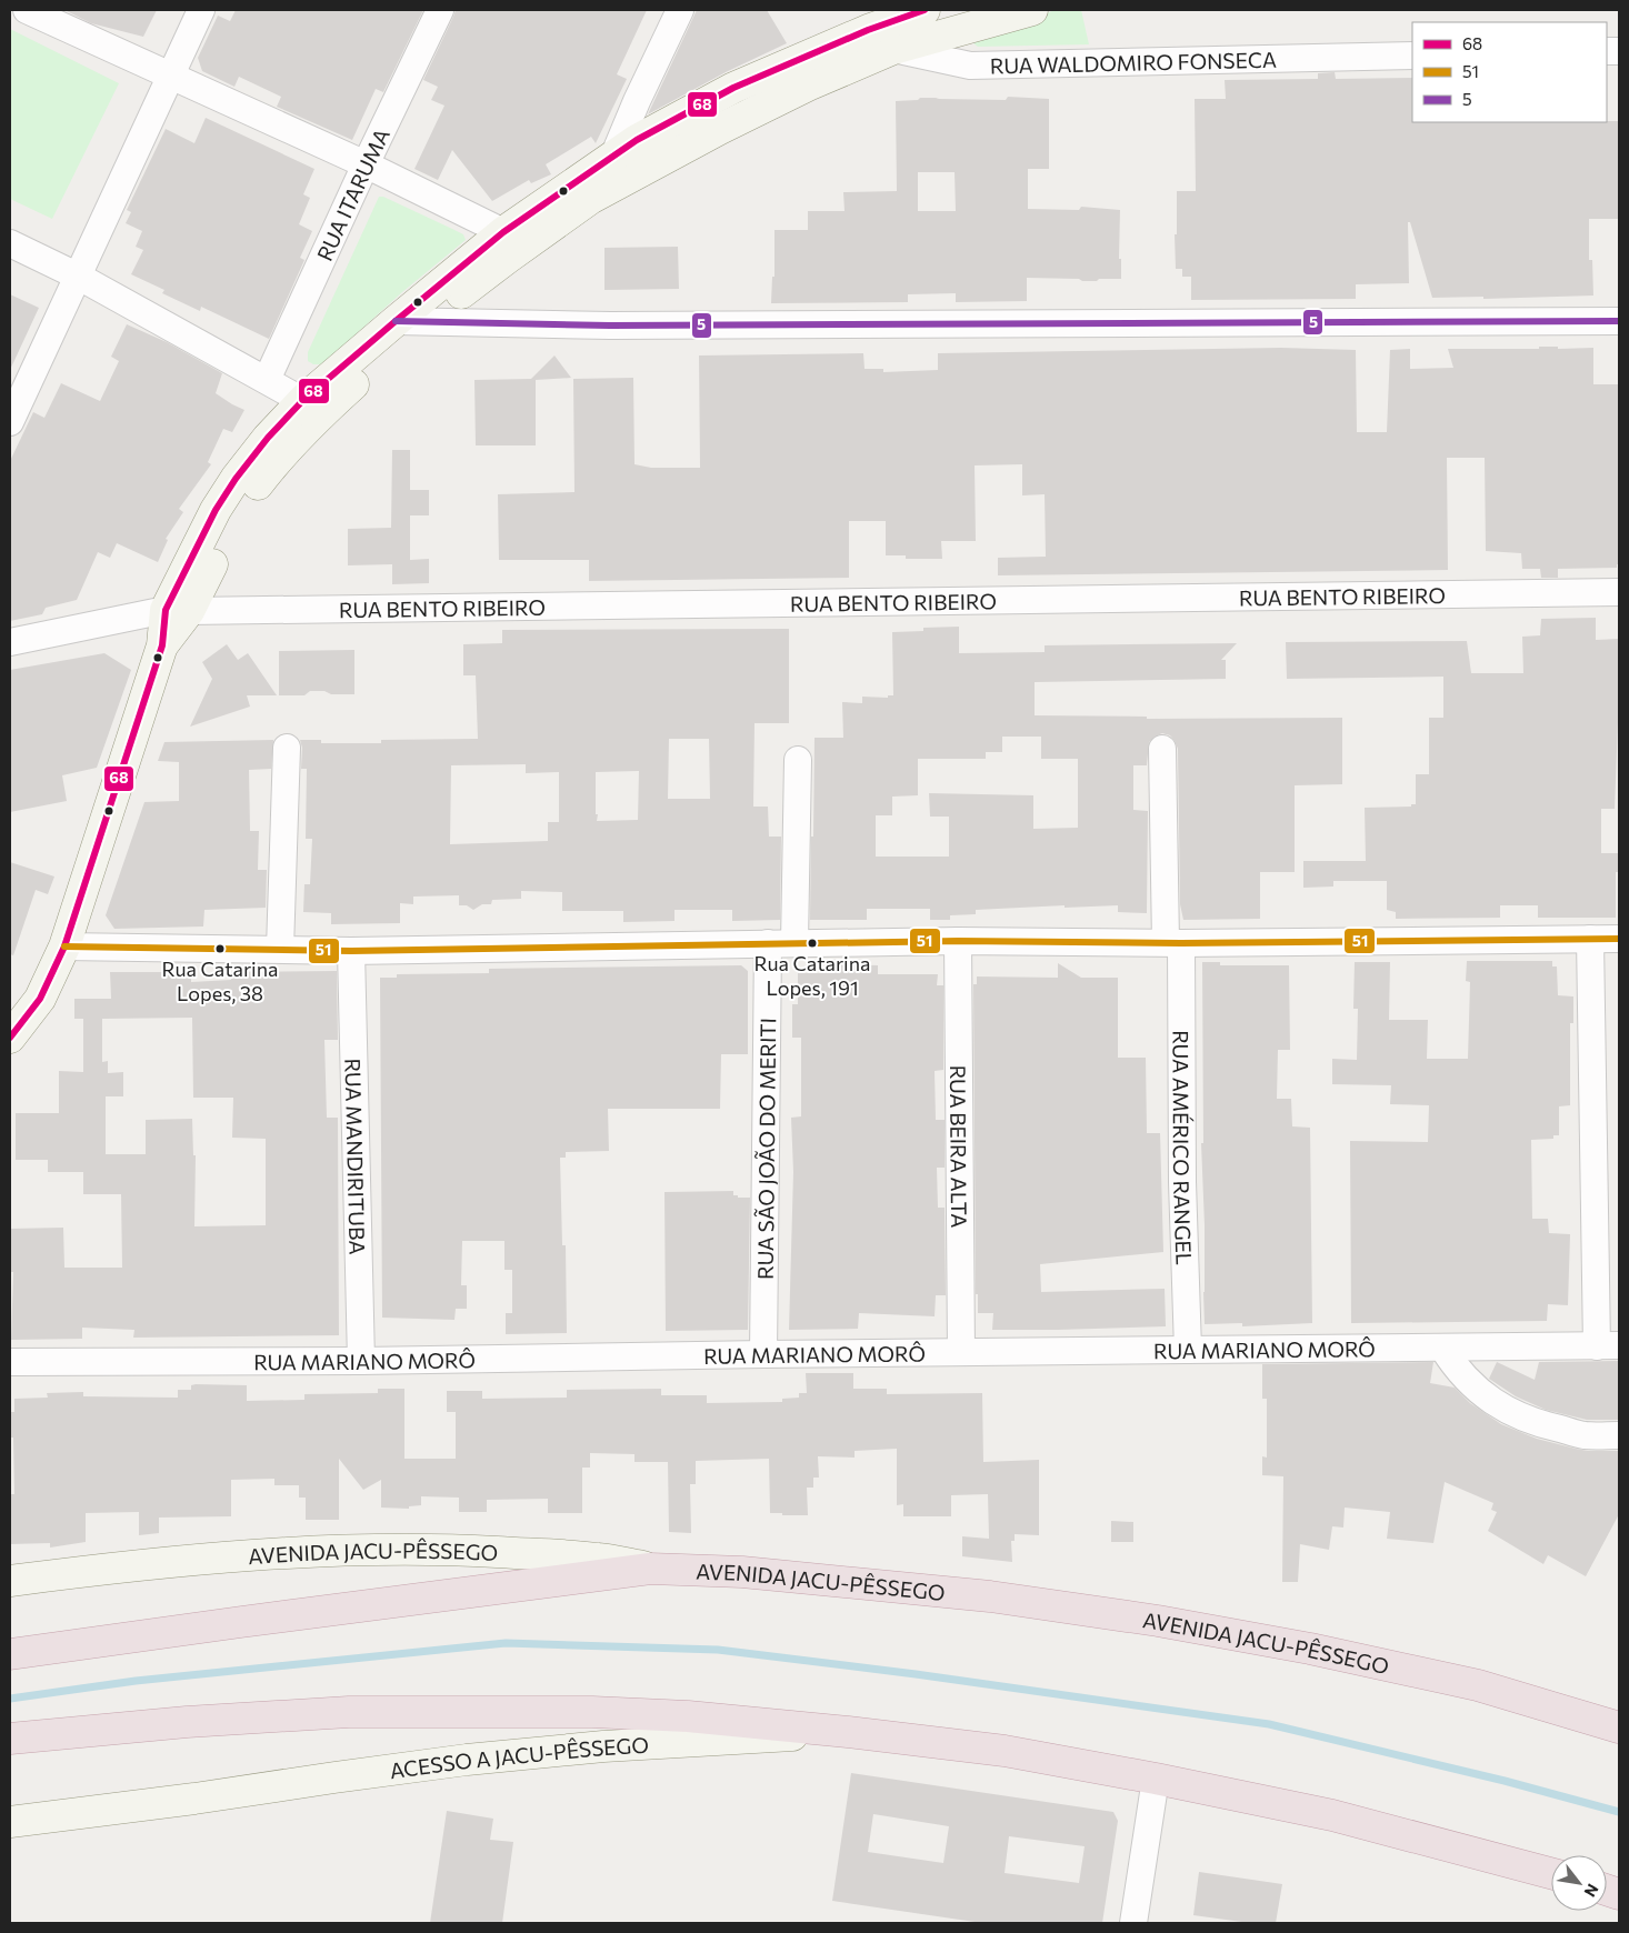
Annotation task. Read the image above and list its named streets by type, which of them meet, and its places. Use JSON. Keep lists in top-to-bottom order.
{
  "streets": {
    "highway": ["AVENIDA JACU-PÊSSEGO"],
    "main road": ["ACESSO A JACU-PÊSSEGO"],
    "street": [
      "RUA WALDOMIRO FONSECA",
      "RUA ITARUMA",
      "RUA BENTO RIBEIRO",
      "RUA BEIRA ALTA",
      "RUA AMÉRICO RANGEL",
      "RUA SÃO JOÃO DO MERITI",
      "RUA MANDIRITUBA",
      "RUA MARIANO MORÔ"
    ]
  },
  "crossings": [
    ["RUA BEIRA ALTA", "RUA MARIANO MORÔ"],
    ["RUA AMÉRICO RANGEL", "RUA MARIANO MORÔ"],
    ["RUA SÃO JOÃO DO MERITI", "RUA MARIANO MORÔ"],
    ["RUA MANDIRITUBA", "RUA MARIANO MORÔ"]
  ],
  "places": ["Rua Catarina Lopes, 191", "Rua Catarina Lopes, 38"],
  "lines": ["transit line 68", "transit line 5", "transit line 51"],
  "legend": ["68", "51", "5"],
  "north": "bottom right"
}
